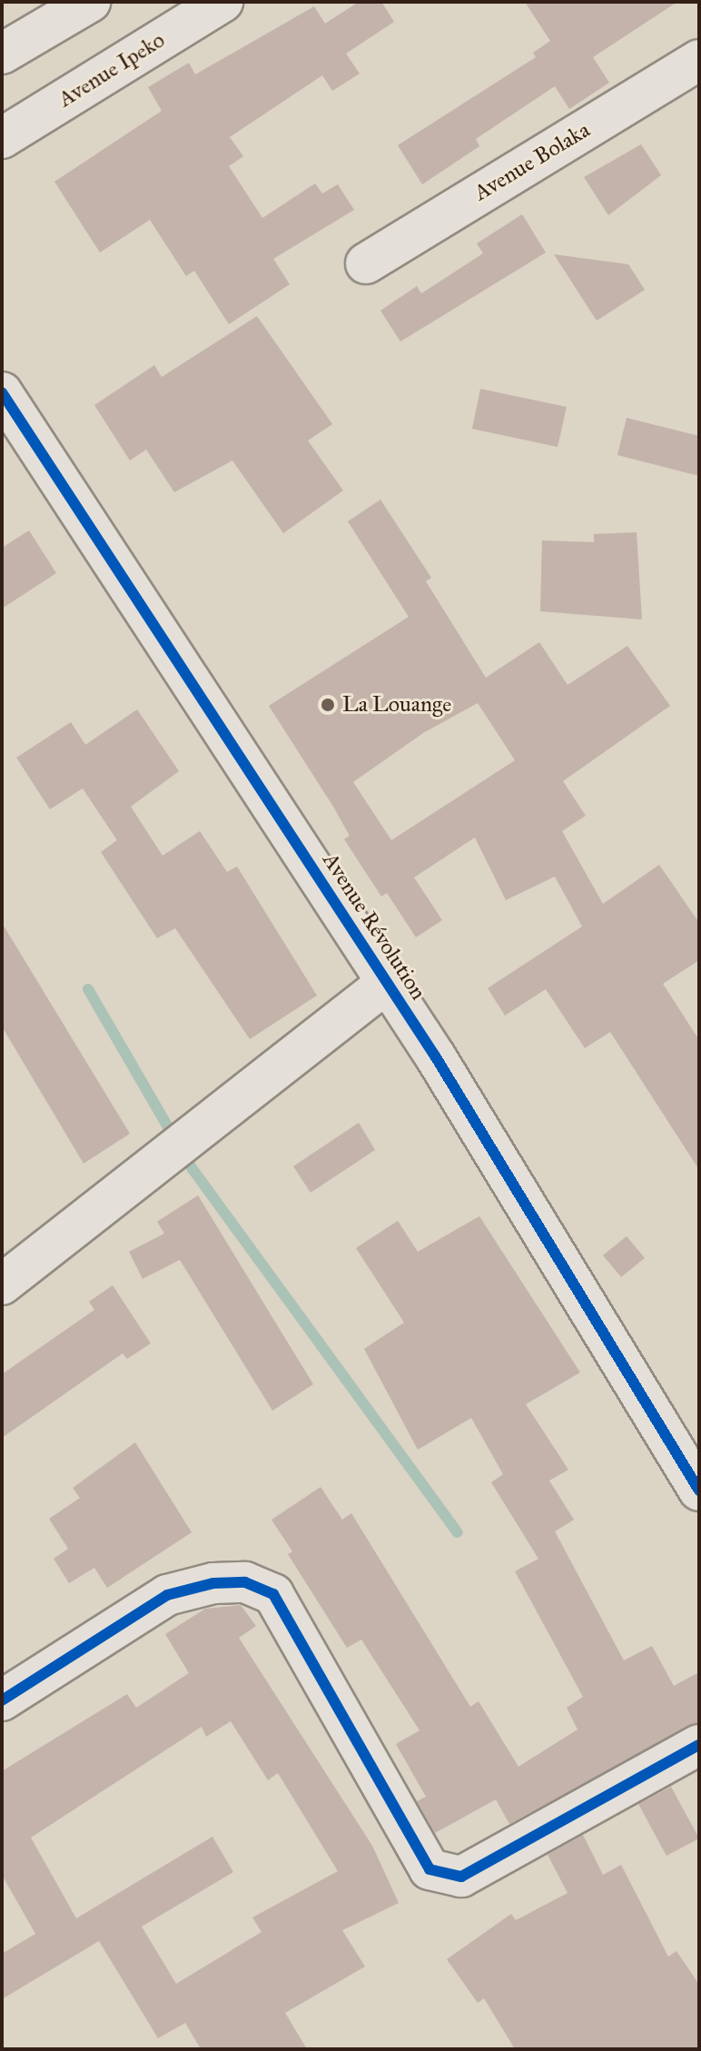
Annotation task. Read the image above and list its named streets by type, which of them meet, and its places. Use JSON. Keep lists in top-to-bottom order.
{
  "streets": {
    "street": ["Avenue Ipeko", "Avenue Bolaka", "Avenue Révolution"]
  },
  "places": ["La Louange"]
}
